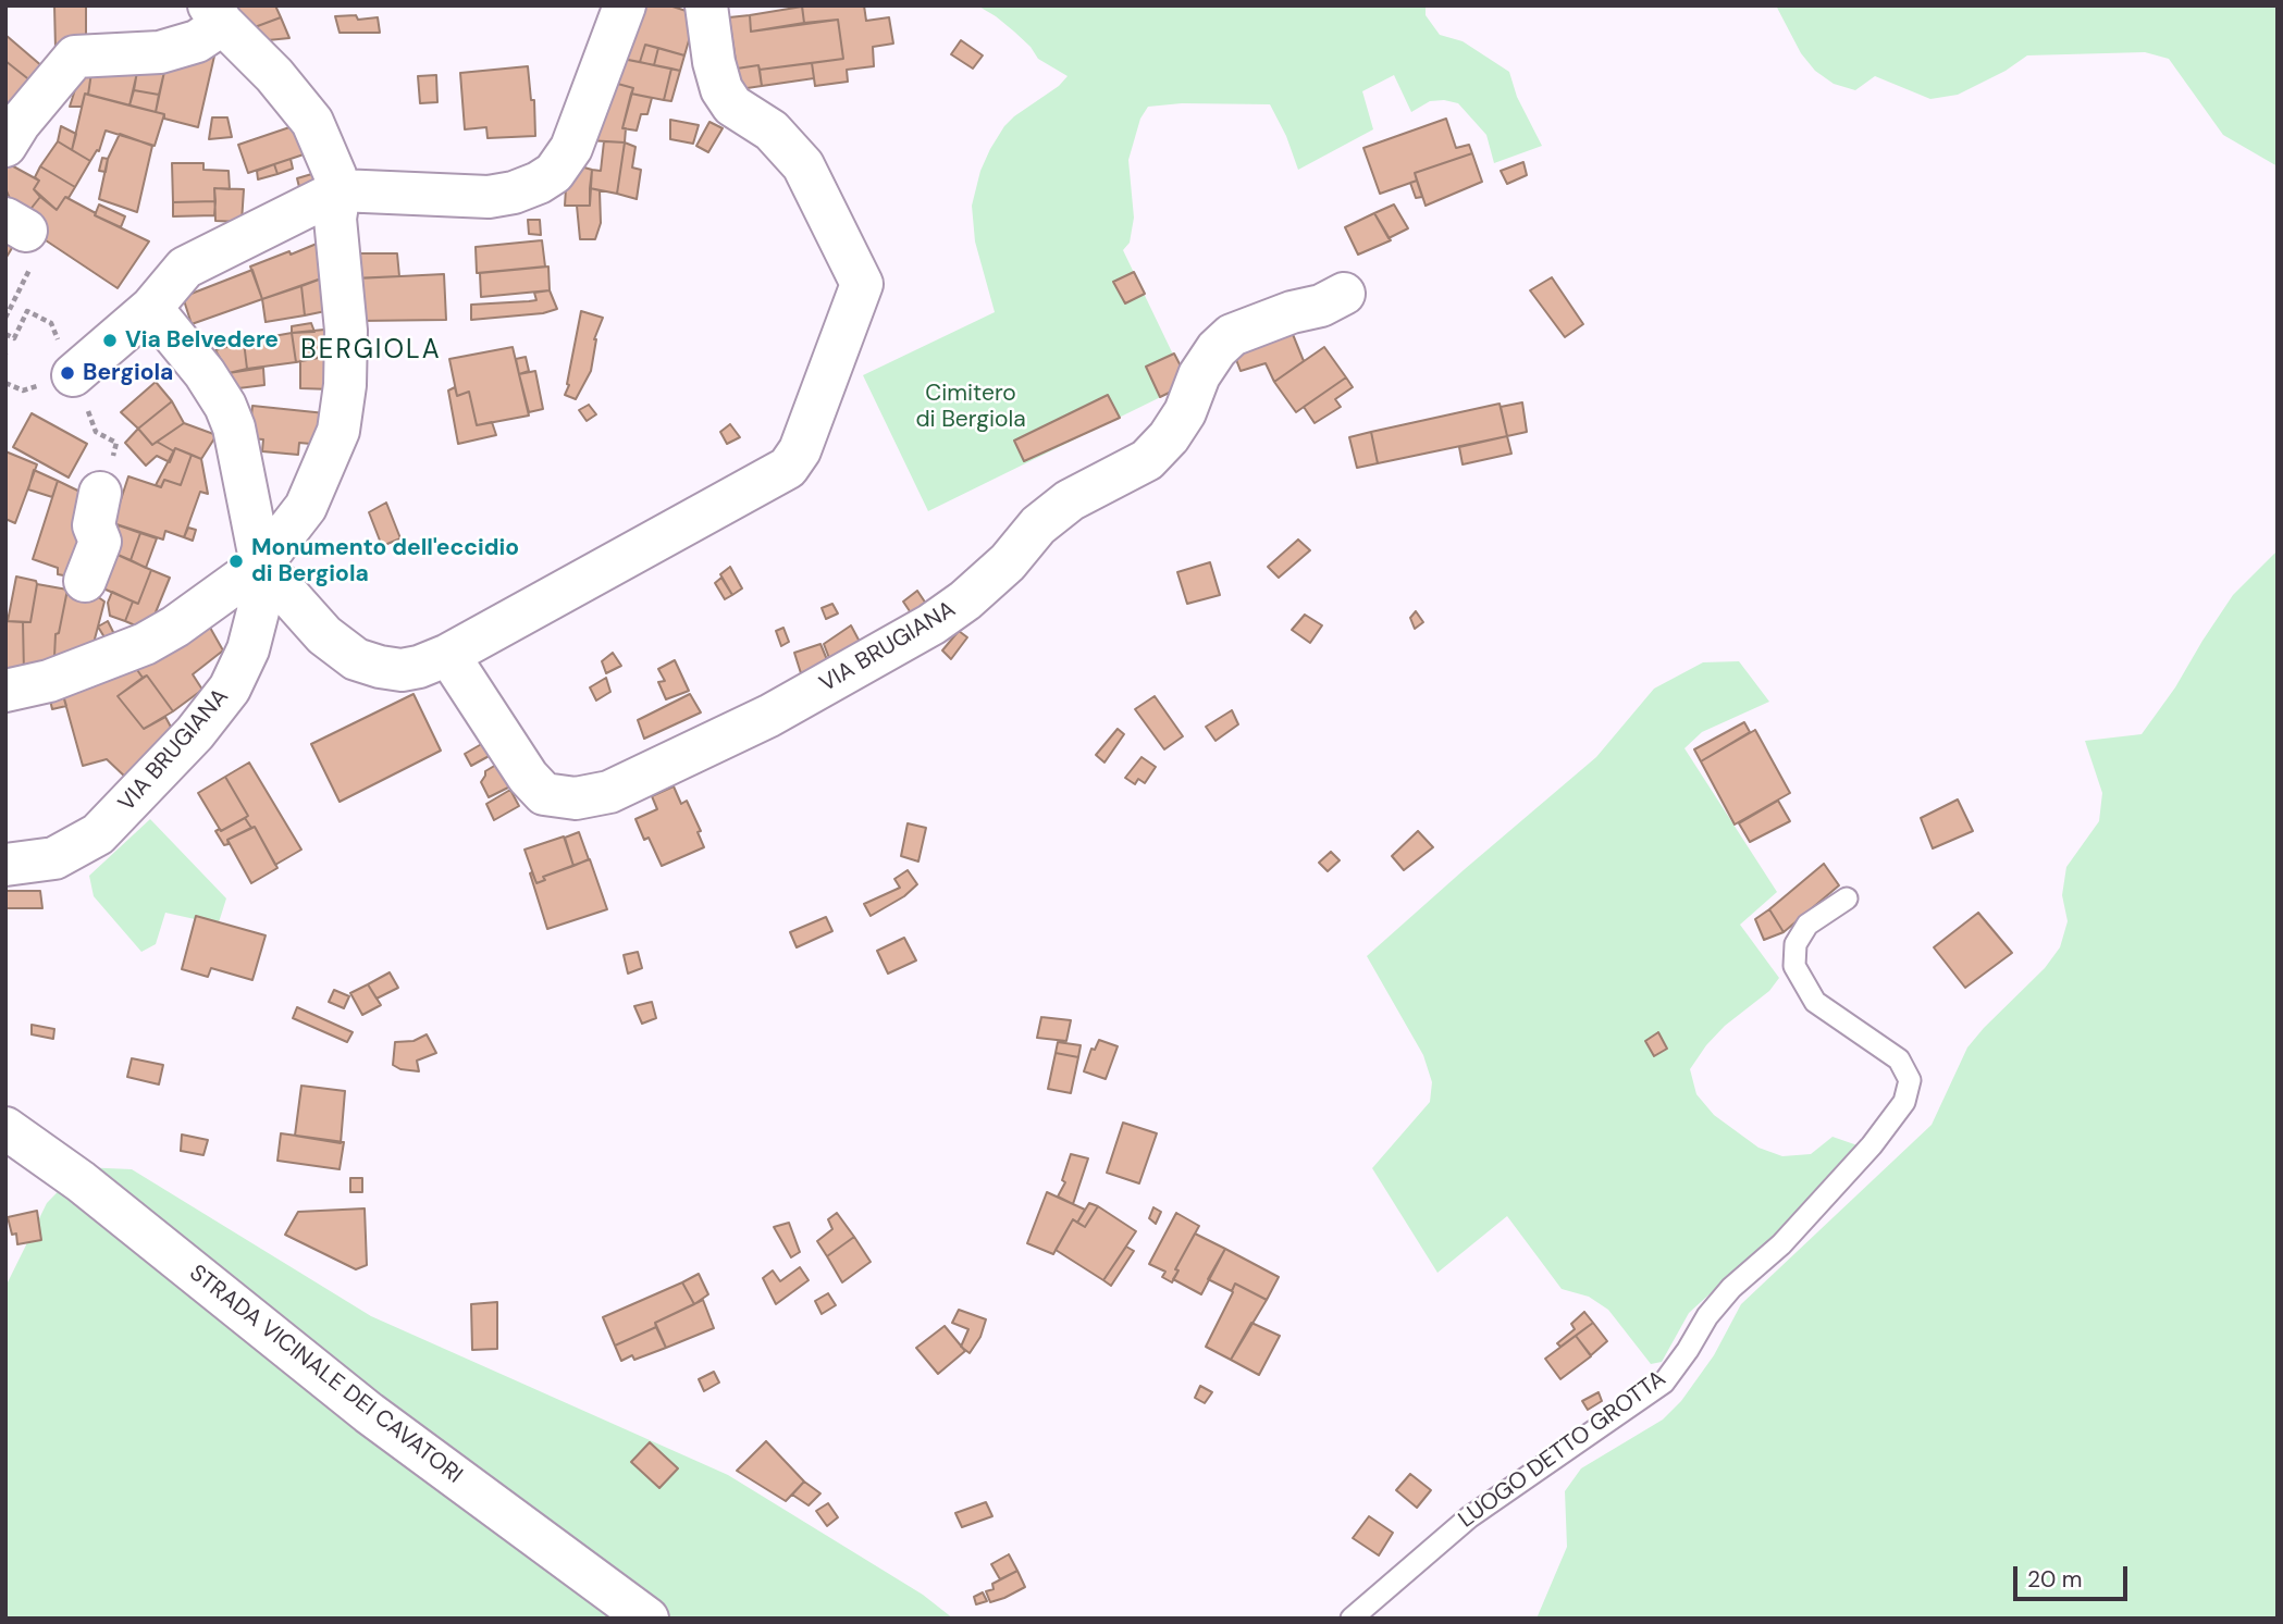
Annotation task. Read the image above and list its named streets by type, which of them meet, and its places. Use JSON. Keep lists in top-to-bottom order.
{
  "streets": {
    "street": ["VIA BRUGIANA", "STRADA VICINALE DEI CAVATORI"],
    "lane": ["LUOGO DETTO GROTTA"]
  },
  "districts": ["BERGIOLA"],
  "parks": ["Cimitero di Bergiola"],
  "places": ["Via Belvedere", "Bergiola", "Monumento dell'eccidio di Bergiola"],
  "scale_bar": "20 m"
}
